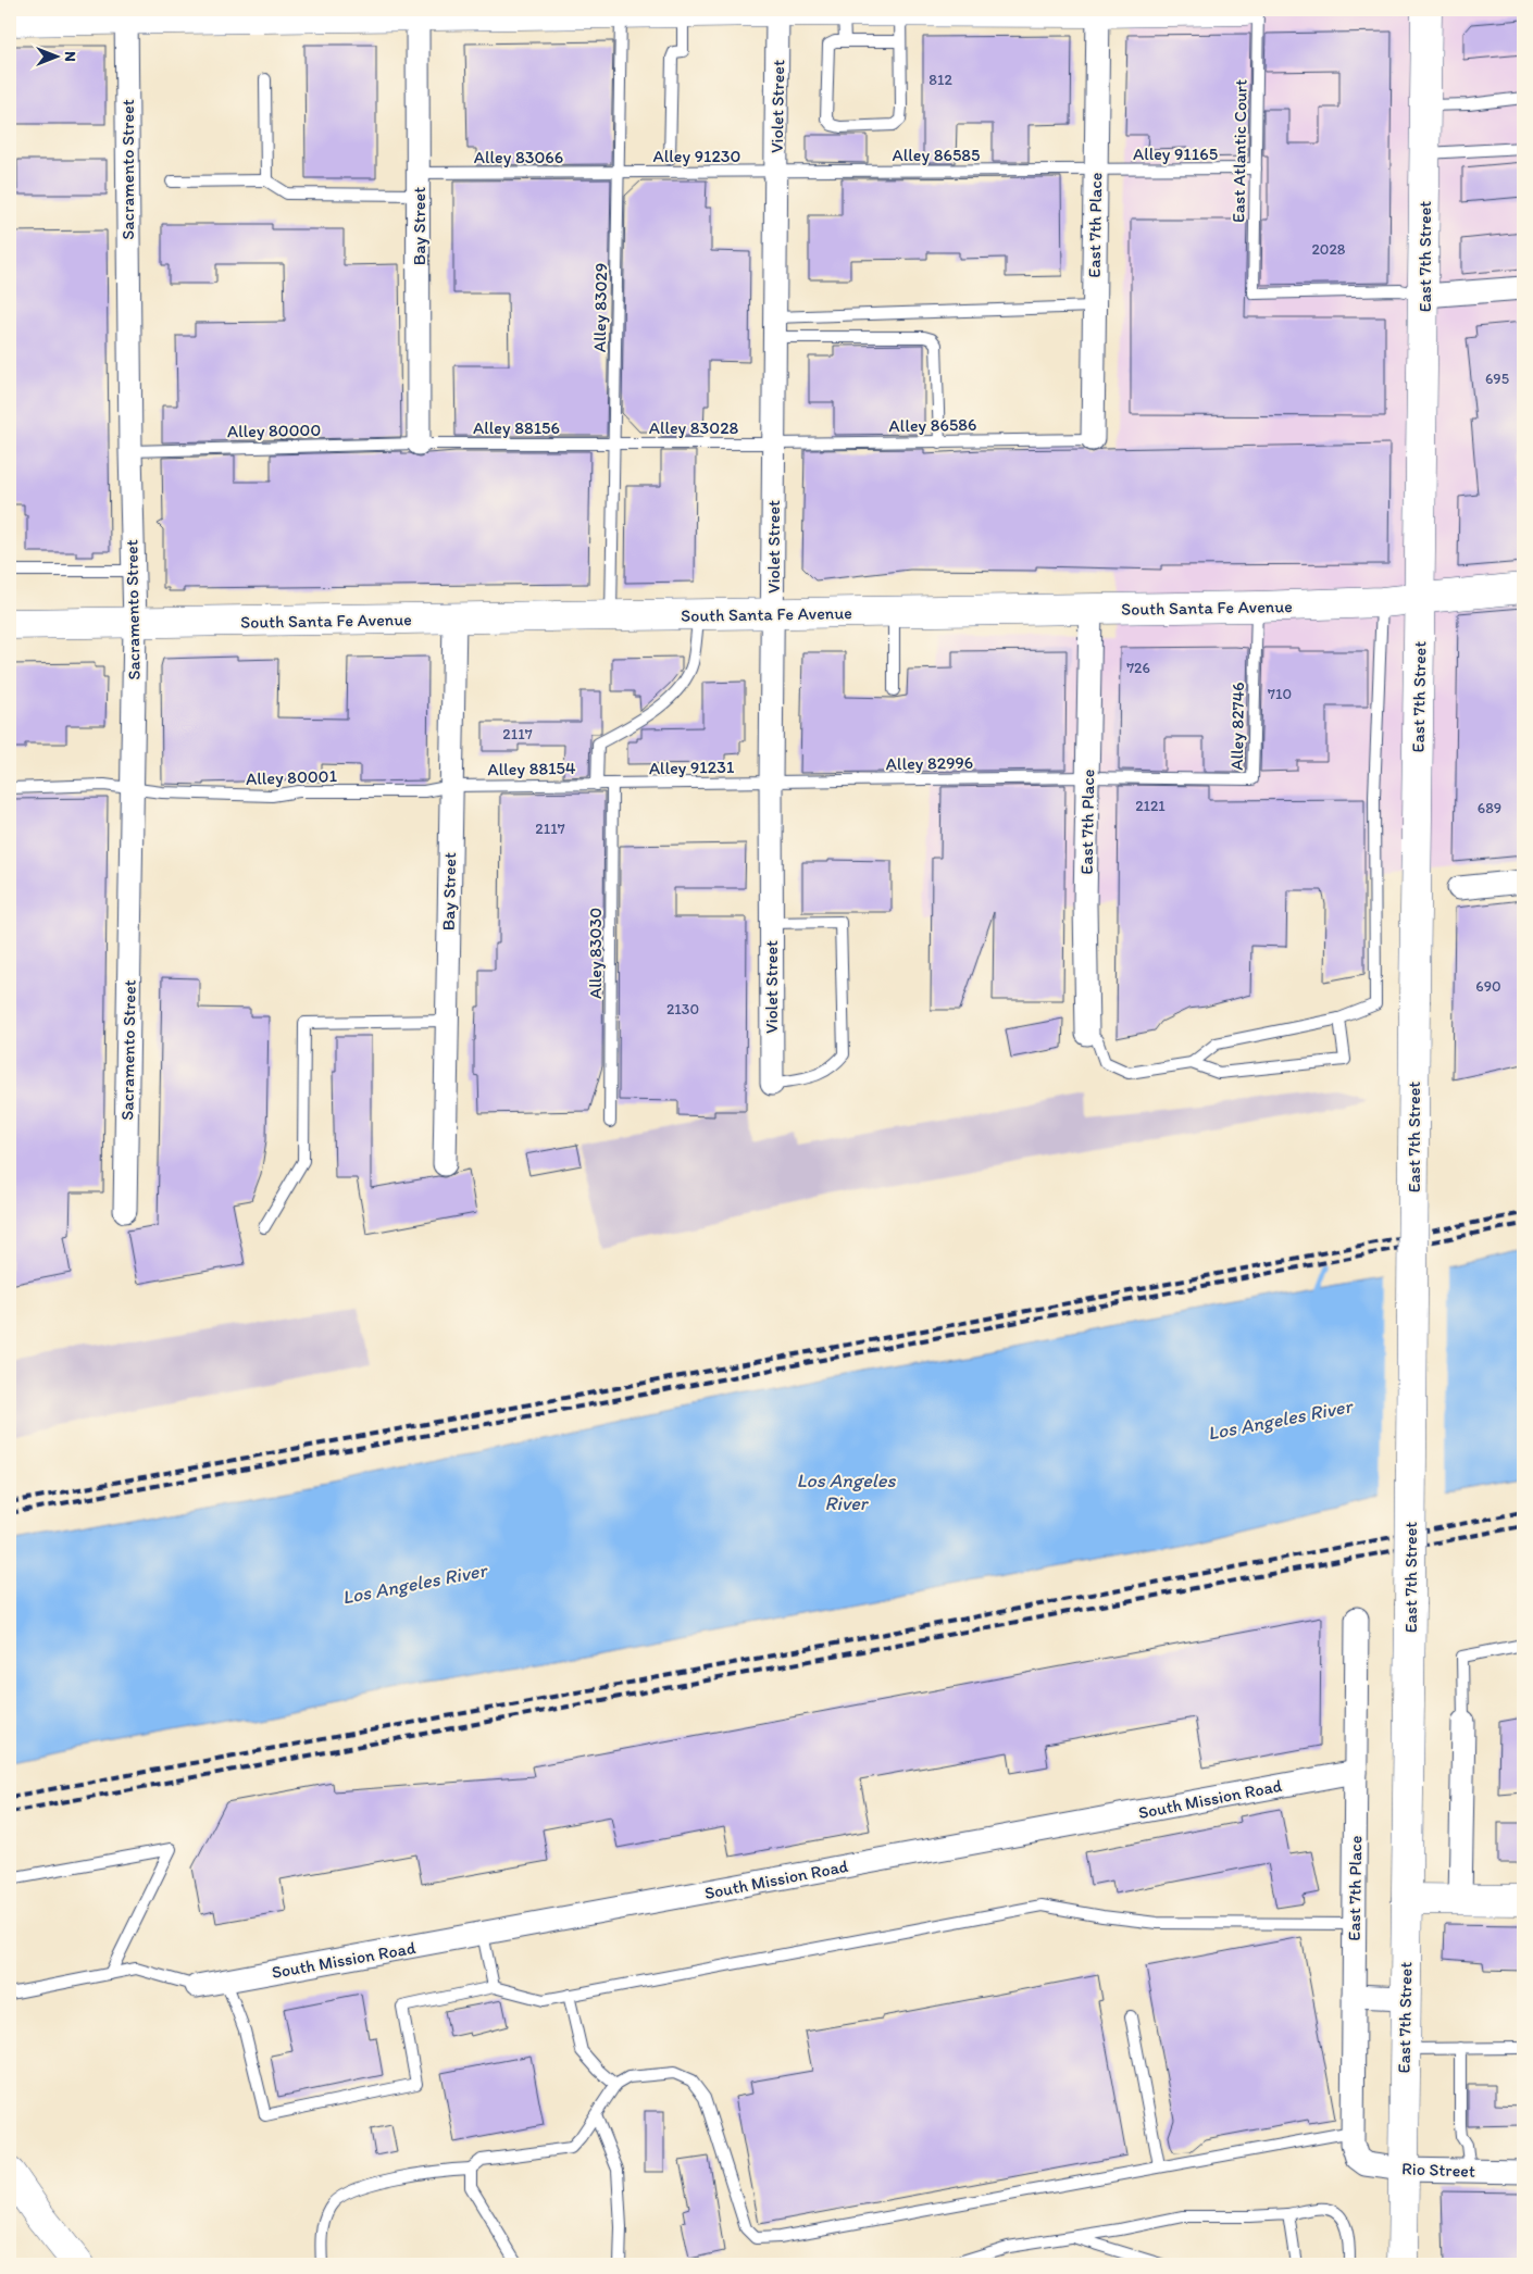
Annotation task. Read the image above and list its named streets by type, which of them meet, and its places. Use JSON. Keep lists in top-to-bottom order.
{
  "streets": {
    "main road": ["East 7th Street", "South Santa Fe Avenue"],
    "street": [
      "Violet Street",
      "Sacramento Street",
      "East 7th Place",
      "Bay Street",
      "South Mission Road",
      "Rio Street"
    ],
    "lane": [
      "East Atlantic Court",
      "Alley 91165",
      "Alley 86585",
      "Alley 91230",
      "Alley 83066",
      "Alley 83029",
      "Alley 86586",
      "Alley 88156",
      "Alley 83028",
      "Alley 80000",
      "Alley 82746",
      "Alley 82996",
      "Alley 91231",
      "Alley 88154",
      "Alley 80001",
      "Alley 83030"
    ]
  },
  "crossings": [
    ["Violet Street", "Alley 86585"],
    ["Violet Street", "Alley 91230"],
    ["Violet Street", "Alley 86586"],
    ["Violet Street", "Alley 83028"],
    ["Violet Street", "South Santa Fe Avenue"],
    ["Violet Street", "Alley 82996"],
    ["Violet Street", "Alley 91231"],
    ["East Atlantic Court", "Alley 91165"],
    ["East Atlantic Court", "East 7th Street"],
    ["Alley 91165", "Alley 86585"],
    ["Alley 91165", "East 7th Place"],
    ["Alley 86585", "Alley 91230"],
    ["Alley 86585", "East 7th Place"],
    ["Alley 91230", "Alley 83066"],
    ["Alley 91230", "Alley 83029"],
    ["Alley 83066", "Bay Street"],
    ["Alley 83066", "Alley 83029"],
    ["Sacramento Street", "Alley 80000"],
    ["Sacramento Street", "South Santa Fe Avenue"],
    ["Sacramento Street", "Alley 80001"],
    ["East 7th Place", "Alley 86586"],
    ["East 7th Place", "South Santa Fe Avenue"],
    ["East 7th Place", "Alley 82746"],
    ["East 7th Place", "Alley 82996"],
    ["East 7th Place", "South Mission Road"],
    ["East 7th Place", "Rio Street"],
    ["Bay Street", "Alley 88156"],
    ["Bay Street", "Alley 80000"],
    ["Bay Street", "South Santa Fe Avenue"],
    ["Bay Street", "Alley 88154"],
    ["Bay Street", "Alley 80001"],
    ["East 7th Street", "South Santa Fe Avenue"],
    ["East 7th Street", "Rio Street"],
    ["Alley 83029", "Alley 88156"],
    ["Alley 83029", "Alley 83028"],
    ["Alley 83029", "South Santa Fe Avenue"],
    ["Alley 86586", "Alley 83028"],
    ["Alley 88156", "Alley 83028"],
    ["Alley 88156", "Alley 80000"],
    ["South Santa Fe Avenue", "Alley 82746"],
    ["Alley 82746", "Alley 82996"],
    ["Alley 82996", "Alley 91231"],
    ["Alley 91231", "Alley 88154"],
    ["Alley 91231", "Alley 83030"],
    ["Alley 88154", "Alley 80001"],
    ["Alley 88154", "Alley 83030"]
  ],
  "water": ["Los Angeles River"],
  "house_numbers": [
    "812",
    "2028",
    "695",
    "726",
    "710",
    "2117",
    "2121",
    "689",
    "2117",
    "690",
    "2130"
  ],
  "north": "right"
}
